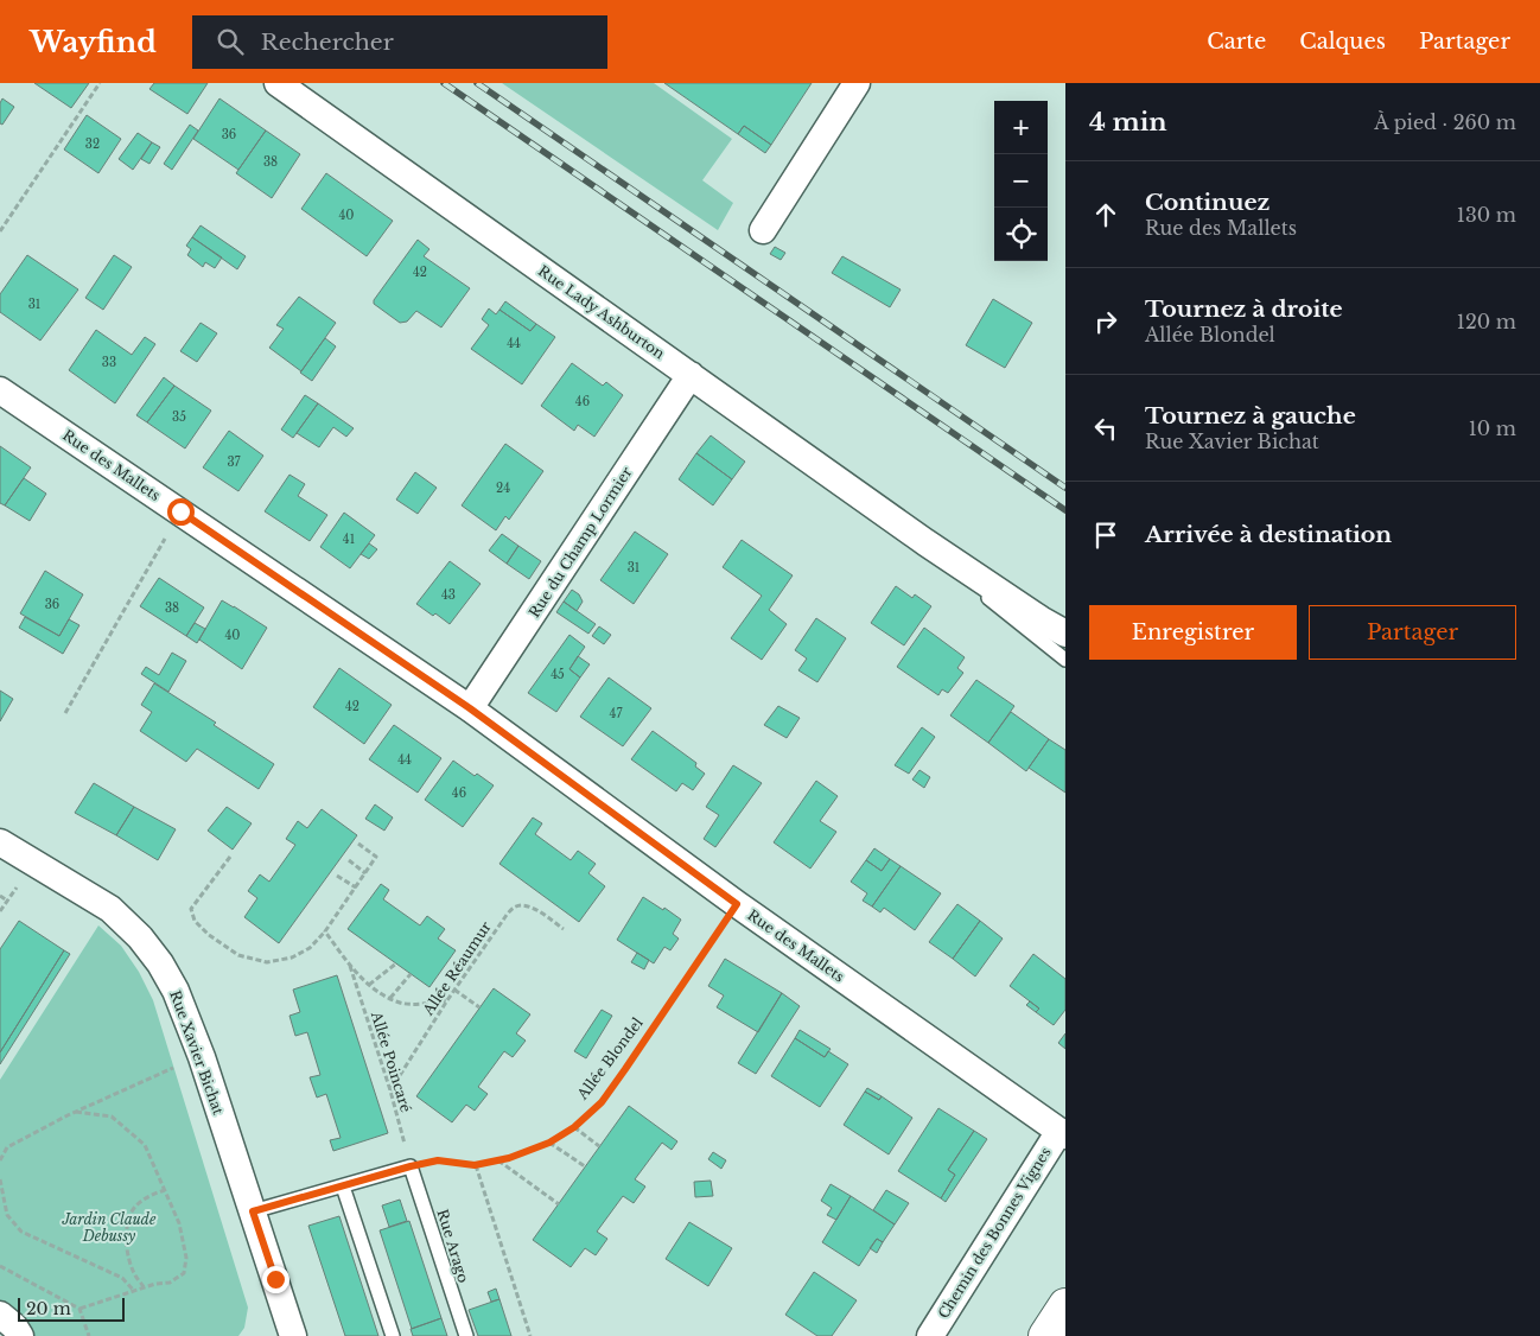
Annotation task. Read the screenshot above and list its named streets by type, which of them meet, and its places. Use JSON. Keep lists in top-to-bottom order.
{
  "streets": {
    "street": [
      "Rue Lady Ashburton",
      "Rue des Mallets",
      "Rue du Champ Lormier",
      "Rue Xavier Bichat",
      "Chemin des Bonnes Vignes"
    ],
    "lane": ["Rue Arago"],
    "path": ["Allée Réaumur", "Allée Blondel", "Allée Poincaré"]
  },
  "crossings": [
    ["Rue Lady Ashburton", "Rue du Champ Lormier"],
    ["Rue des Mallets", "Rue du Champ Lormier"],
    ["Rue des Mallets", "Allée Blondel"],
    ["Rue des Mallets", "Chemin des Bonnes Vignes"],
    ["Allée Réaumur", "Allée Poincaré"],
    ["Allée Blondel", "Allée Poincaré"],
    ["Allée Blondel", "Rue Arago"],
    ["Allée Poincaré", "Rue Arago"]
  ],
  "parks": ["Jardin Claude Debussy"],
  "house_numbers": [
    "36",
    "32",
    "38",
    "40",
    "42",
    "31",
    "44",
    "33",
    "46",
    "35",
    "37",
    "24",
    "41",
    "31",
    "43",
    "36",
    "38",
    "40",
    "45",
    "42",
    "47",
    "44",
    "46"
  ],
  "scale_bar": "20 m",
  "page": {
    "header": "Wayfind",
    "search": "Rechercher",
    "nav": ["Carte", "Calques", "Partager"],
    "heading": ["4 min", "À pied · 260 m"],
    "map_buttons": ["+", "−"],
    "list": [
      ["Continuez", "Rue des Mallets", "130 m"],
      ["Tournez à droite", "Allée Blondel", "120 m"],
      ["Tournez à gauche", "Rue Xavier Bichat", "10 m"],
      "Arrivée à destination"
    ],
    "buttons": ["Enregistrer", "Partager"],
    "scale": "20 m"
  }
}
